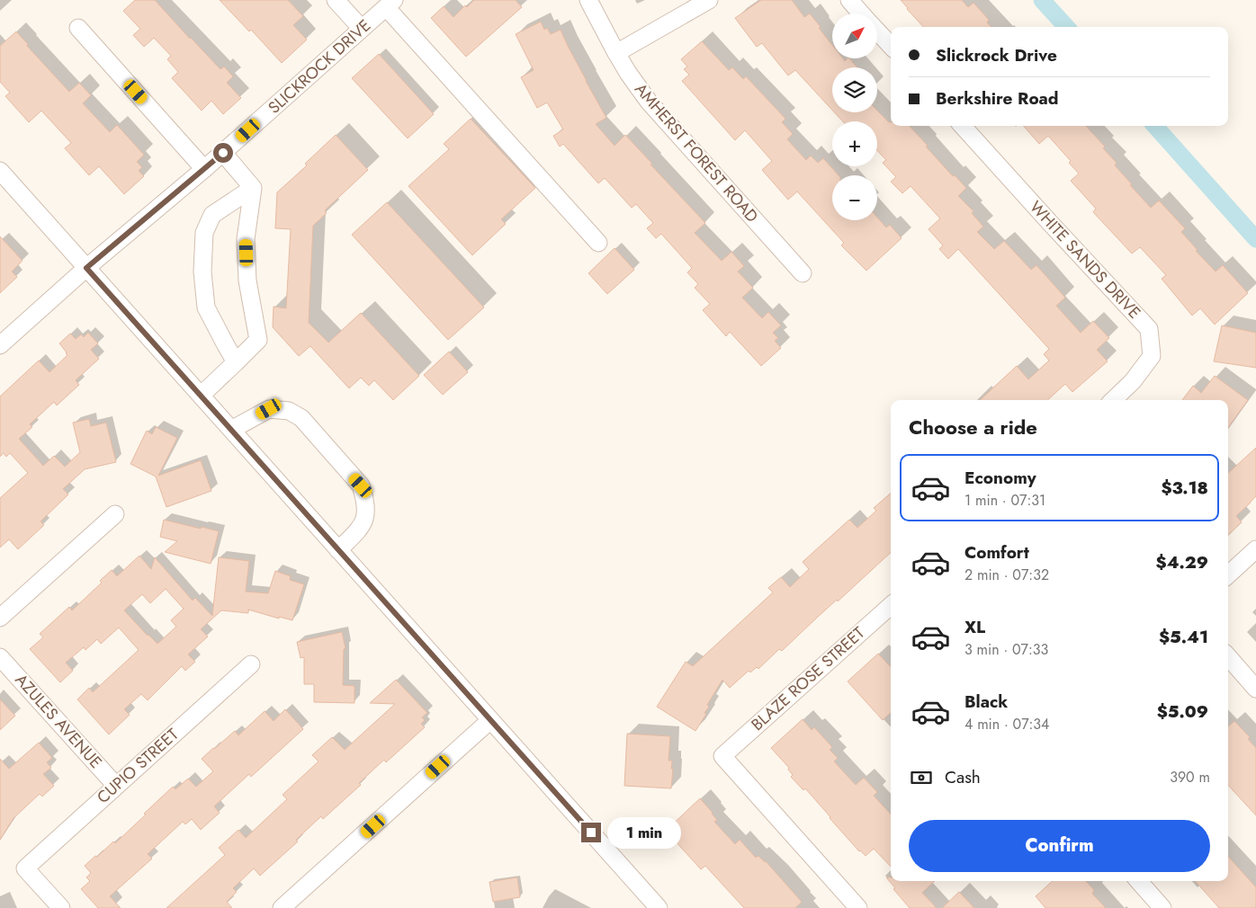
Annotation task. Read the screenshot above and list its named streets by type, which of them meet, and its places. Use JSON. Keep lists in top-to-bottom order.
{
  "streets": {
    "street": [
      "SLICKROCK DRIVE",
      "AMHERST FOREST ROAD",
      "WHITE SANDS DRIVE",
      "BLAZE ROSE STREET",
      "AZULES AVENUE",
      "CUPIO STREET"
    ]
  },
  "crossings": [
    ["AZULES AVENUE", "CUPIO STREET"]
  ],
  "north": "top right",
  "page": {
    "map_buttons": ["+", "−"],
    "banner": ["Slickrock Drive", "Berkshire Road"],
    "heading": "Choose a ride",
    "list": [
      {
        "name": "Economy",
        "note": "1 min · 07:31",
        "value": "$3.18"
      },
      {
        "name": "Comfort",
        "note": "2 min · 07:32",
        "value": "$4.29"
      },
      {
        "name": "XL",
        "note": "3 min · 07:33",
        "value": "$5.41"
      },
      {
        "name": "Black",
        "note": "4 min · 07:34",
        "value": "$5.09"
      }
    ],
    "pay": ["Cash", "390 m"],
    "buttons": "Confirm",
    "bubble": "1 min"
  }
}
